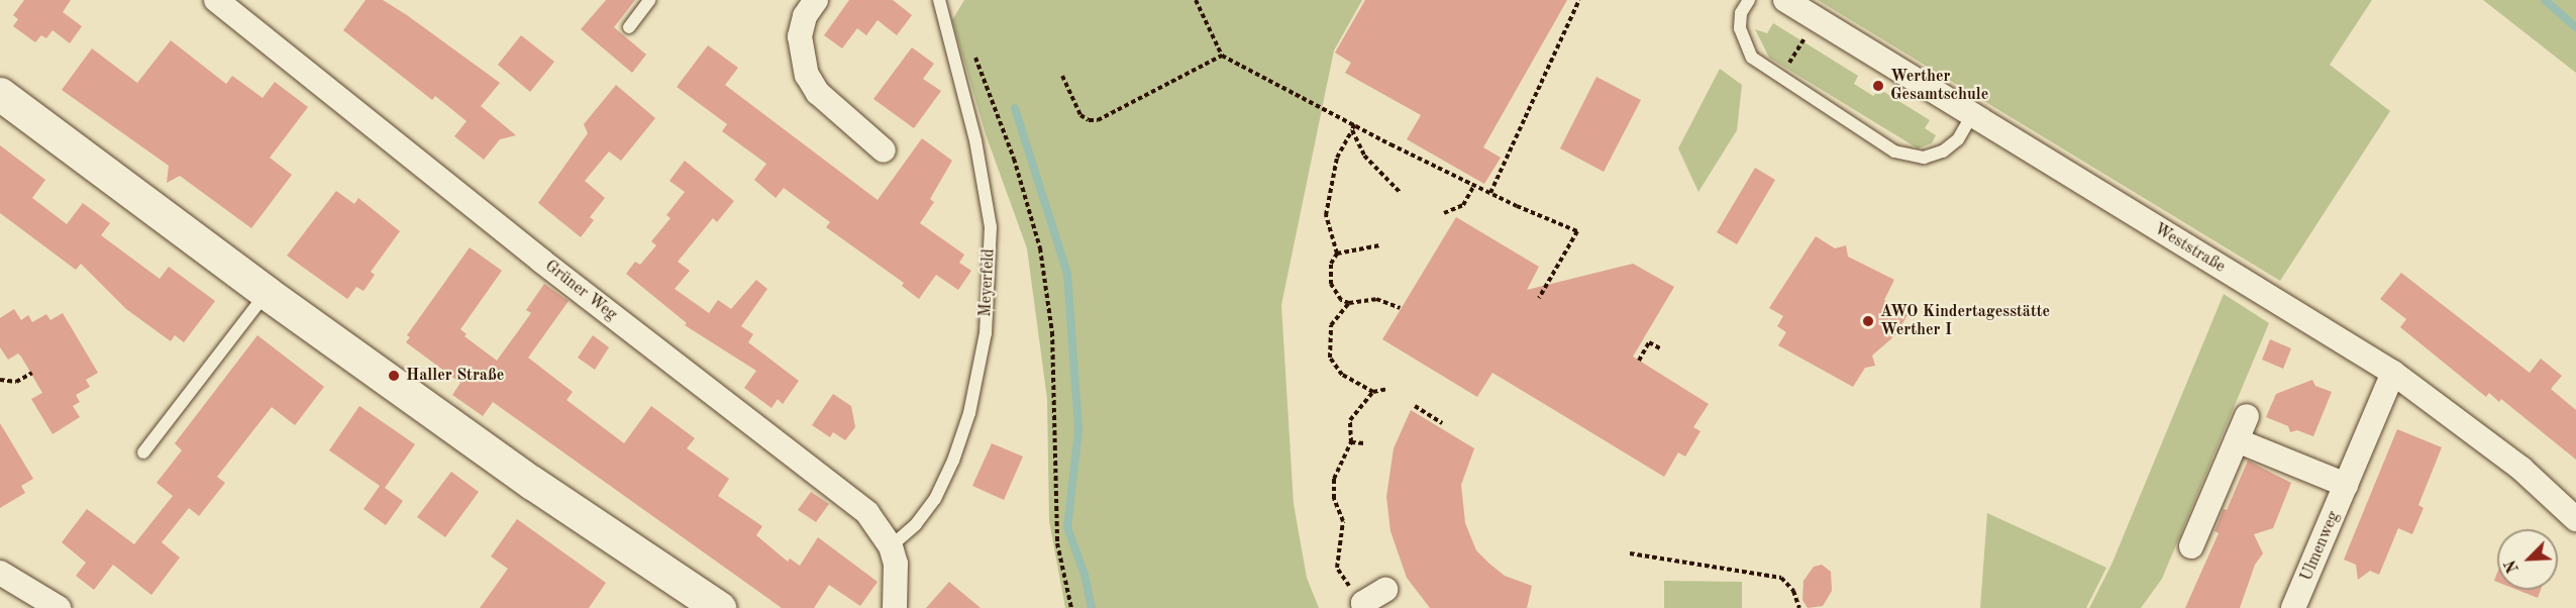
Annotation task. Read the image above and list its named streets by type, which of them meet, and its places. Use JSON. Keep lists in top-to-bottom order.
{
  "streets": {
    "street": ["Weststraße", "Grüner Weg", "Ulmenweg"],
    "lane": ["Meyerfeld"]
  },
  "crossings": [
    ["Weststraße", "Ulmenweg"],
    ["Meyerfeld", "Grüner Weg"]
  ],
  "places": ["Werther Gesamtschule", "AWO Kindertagesstätte Werther I", "Haller Straße"],
  "north": "bottom left"
}
